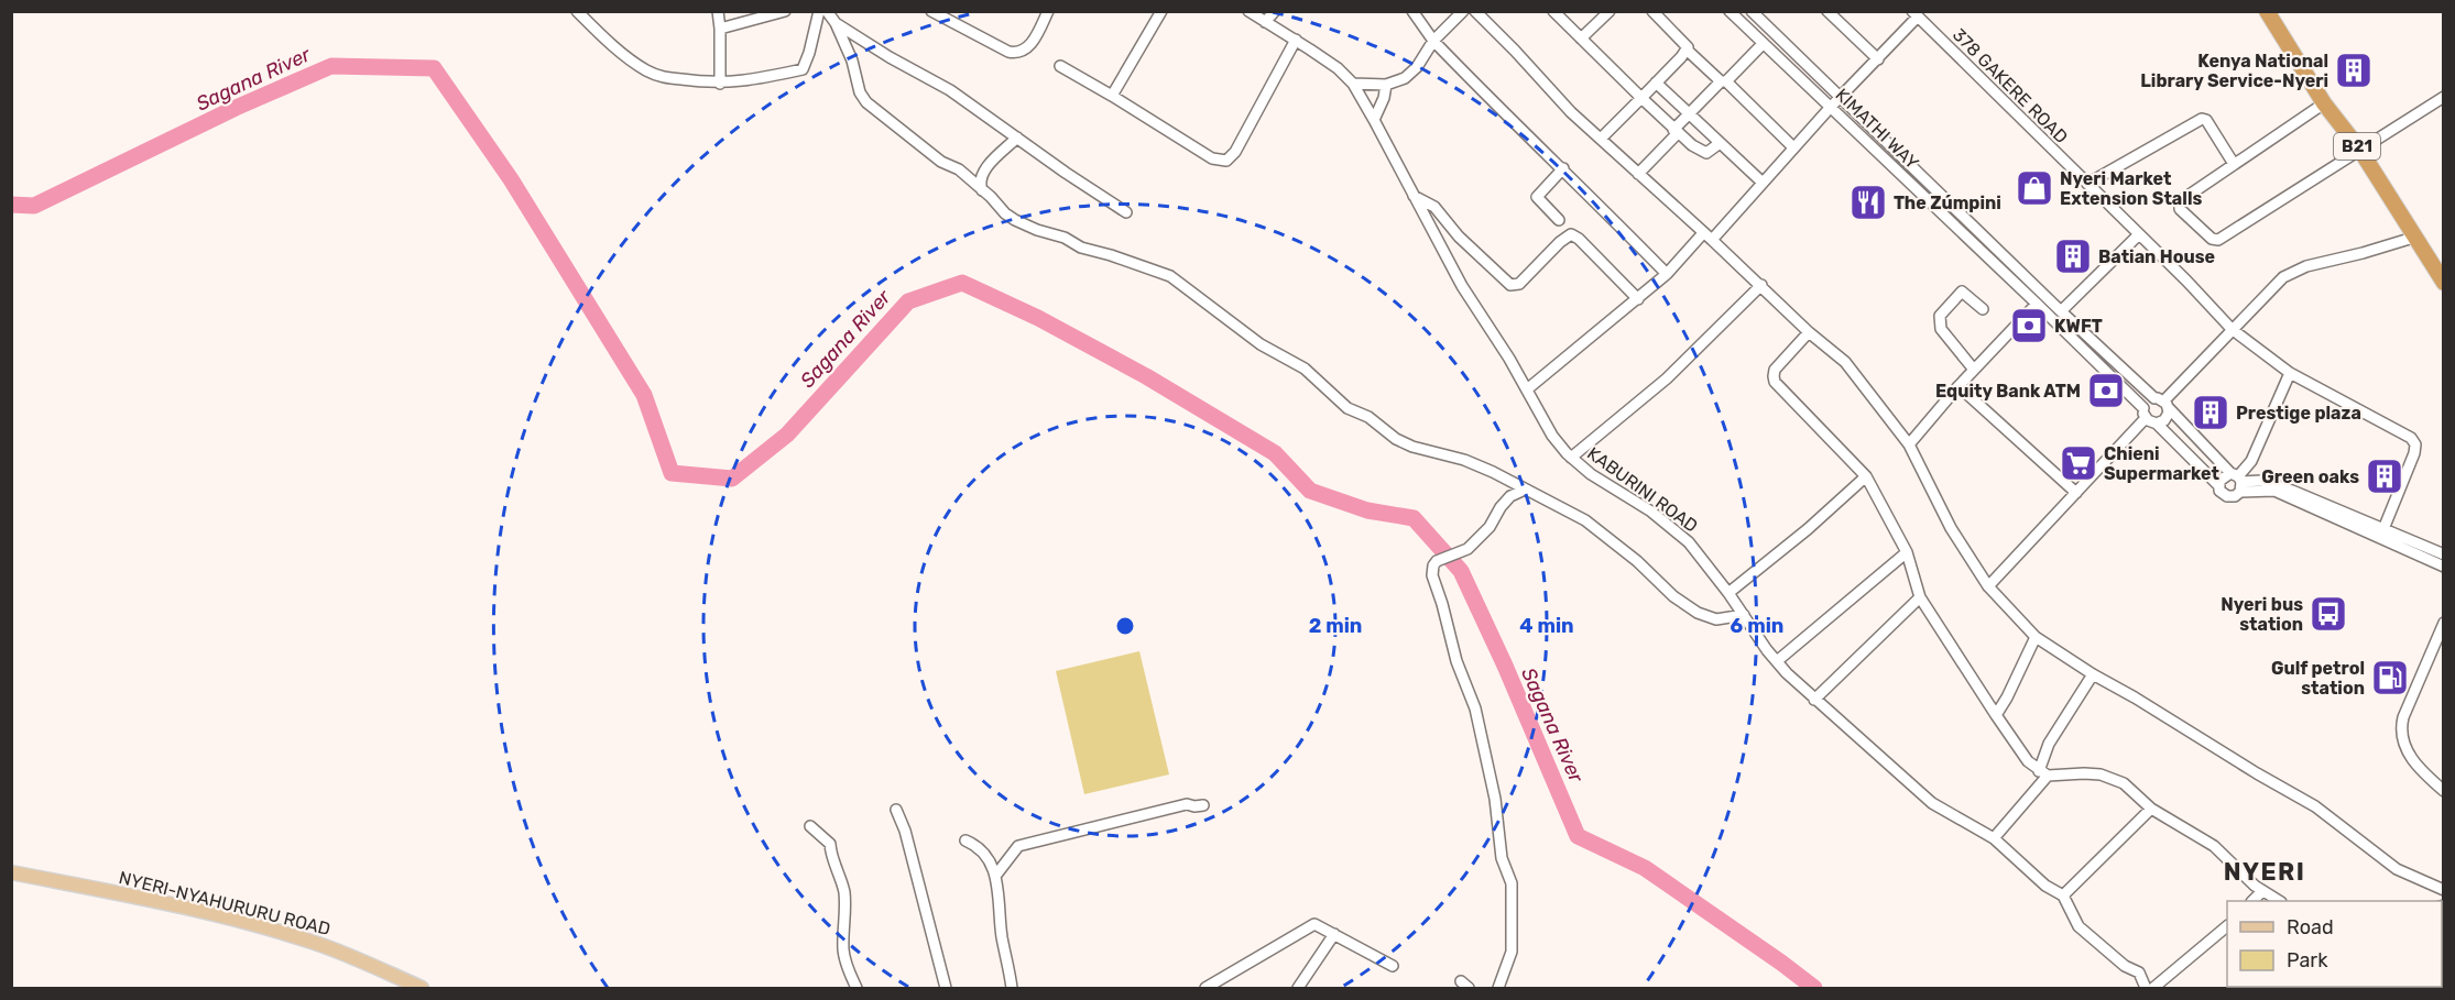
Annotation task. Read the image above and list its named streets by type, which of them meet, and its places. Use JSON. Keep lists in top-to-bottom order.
{
  "streets": {
    "highway": ["B21"],
    "main road": ["NYERI-NYAHURURU ROAD"],
    "street": ["378 GAKERE ROAD", "KIMATHI WAY", "KABURINI ROAD"]
  },
  "districts": ["NYERI"],
  "water": ["Sagana River"],
  "places": {
    "building": [
      "Kenya National Library Service-Nyeri",
      "Batian House",
      "Prestige plaza",
      "Green oaks"
    ],
    "shop": ["Nyeri Market Extension Stalls"],
    "restaurant": ["The Zúmpini"],
    "bank": ["KWFT", "Equity Bank ATM"],
    "supermarket": ["Chieni Supermarket"],
    "bus stop": ["Nyeri bus station"],
    "fuel station": ["Gulf petrol station"]
  },
  "legend": ["Road", "Park"],
  "rings": ["2 min", "4 min", "6 min"]
}
